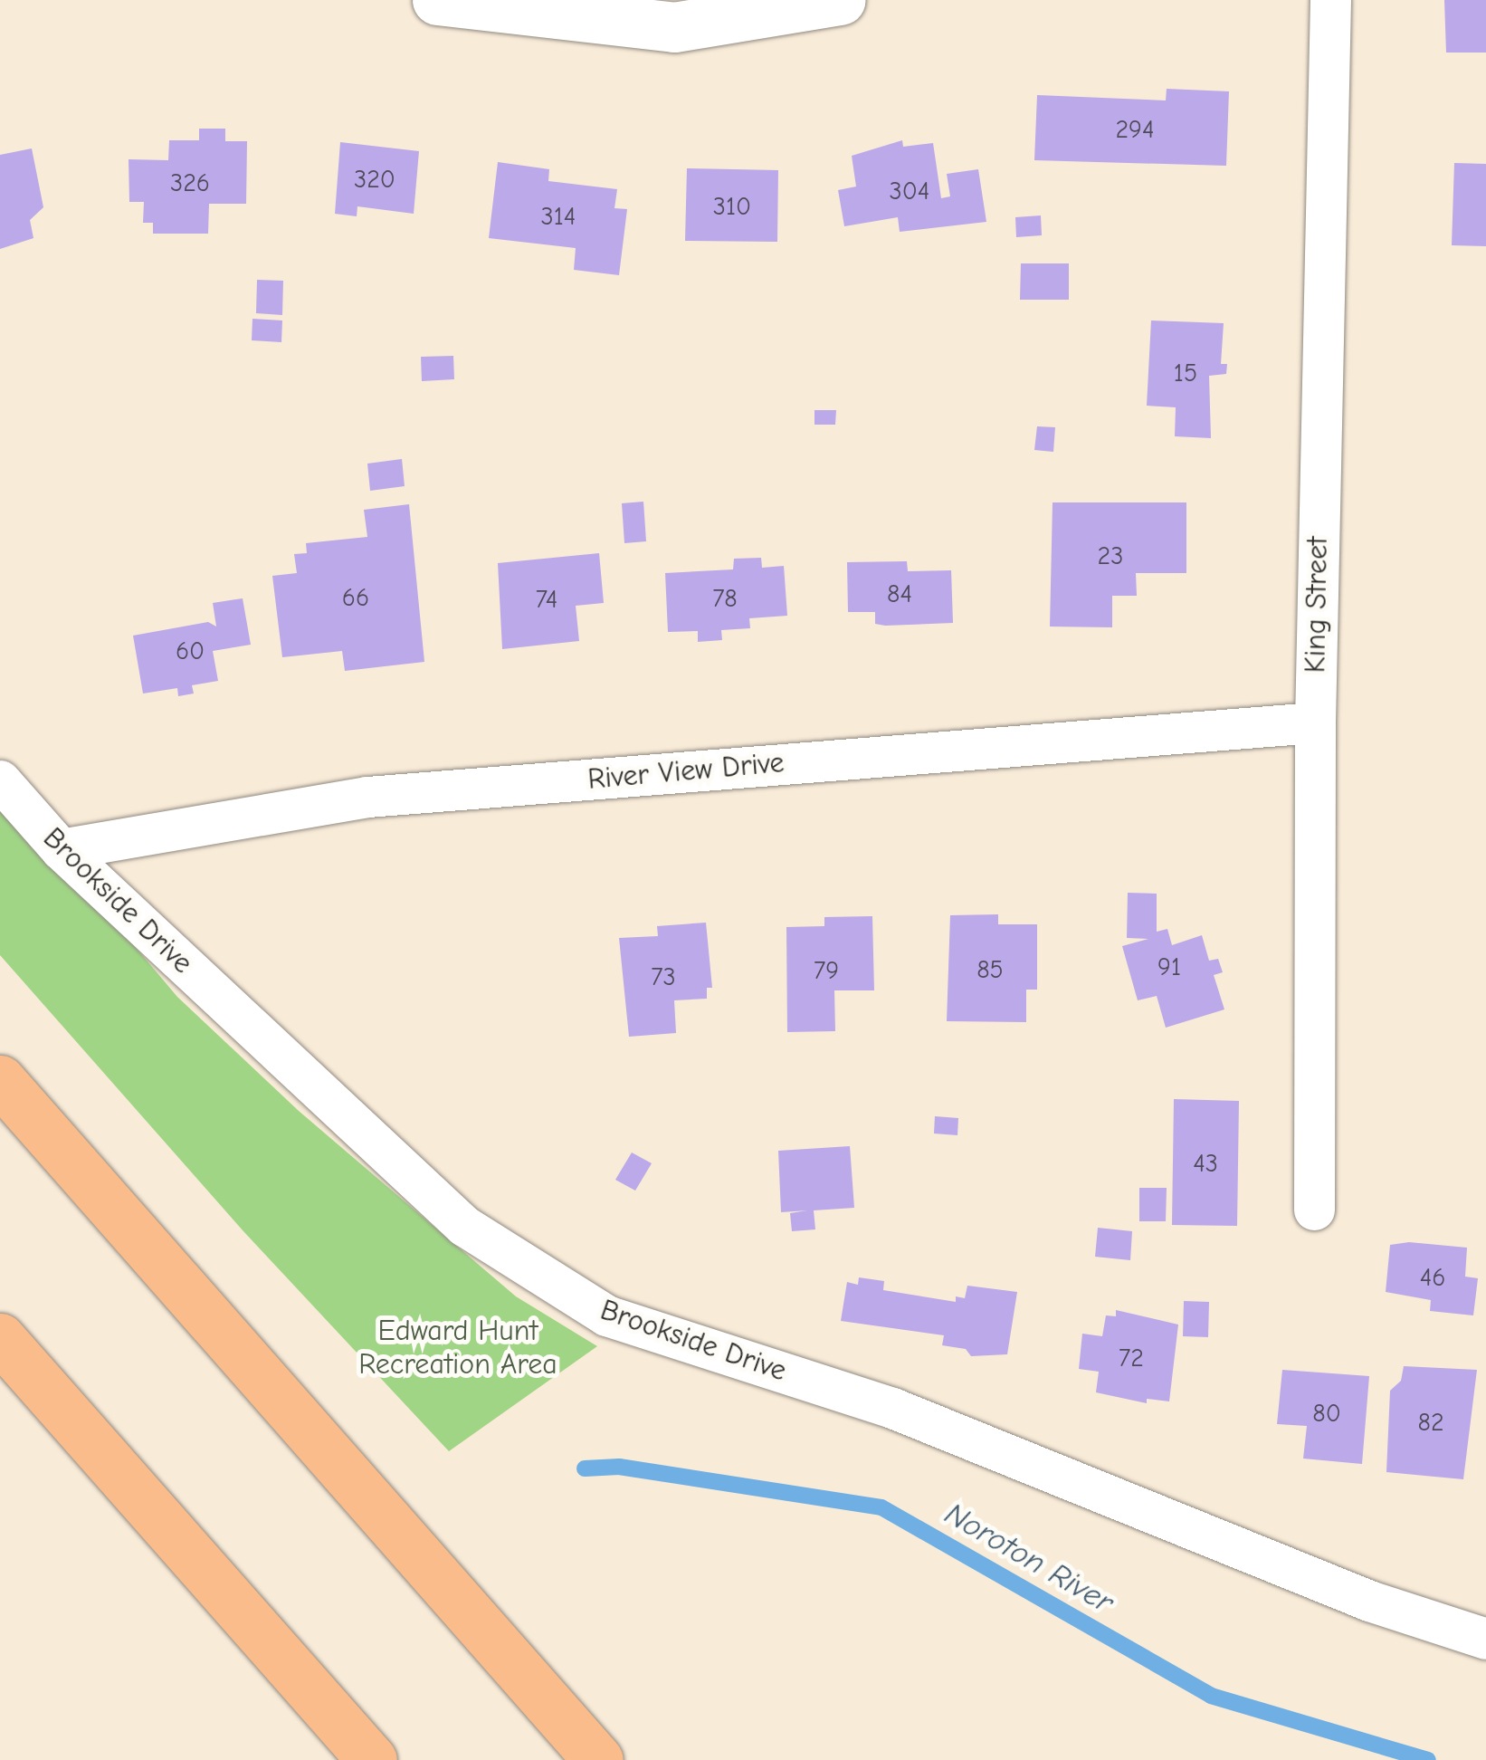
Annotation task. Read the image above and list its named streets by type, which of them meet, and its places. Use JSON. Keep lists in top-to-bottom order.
{
  "streets": {
    "street": ["King Street", "River View Drive", "Brookside Drive"]
  },
  "crossings": [
    ["King Street", "River View Drive"],
    ["River View Drive", "Brookside Drive"]
  ],
  "water": ["Noroton River"],
  "parks": ["Edward Hunt Recreation Area"],
  "house_numbers": [
    "294",
    "320",
    "326",
    "304",
    "310",
    "314",
    "15",
    "23",
    "84",
    "66",
    "78",
    "74",
    "60",
    "91",
    "85",
    "79",
    "73",
    "43",
    "46",
    "72",
    "80",
    "82"
  ]
}
